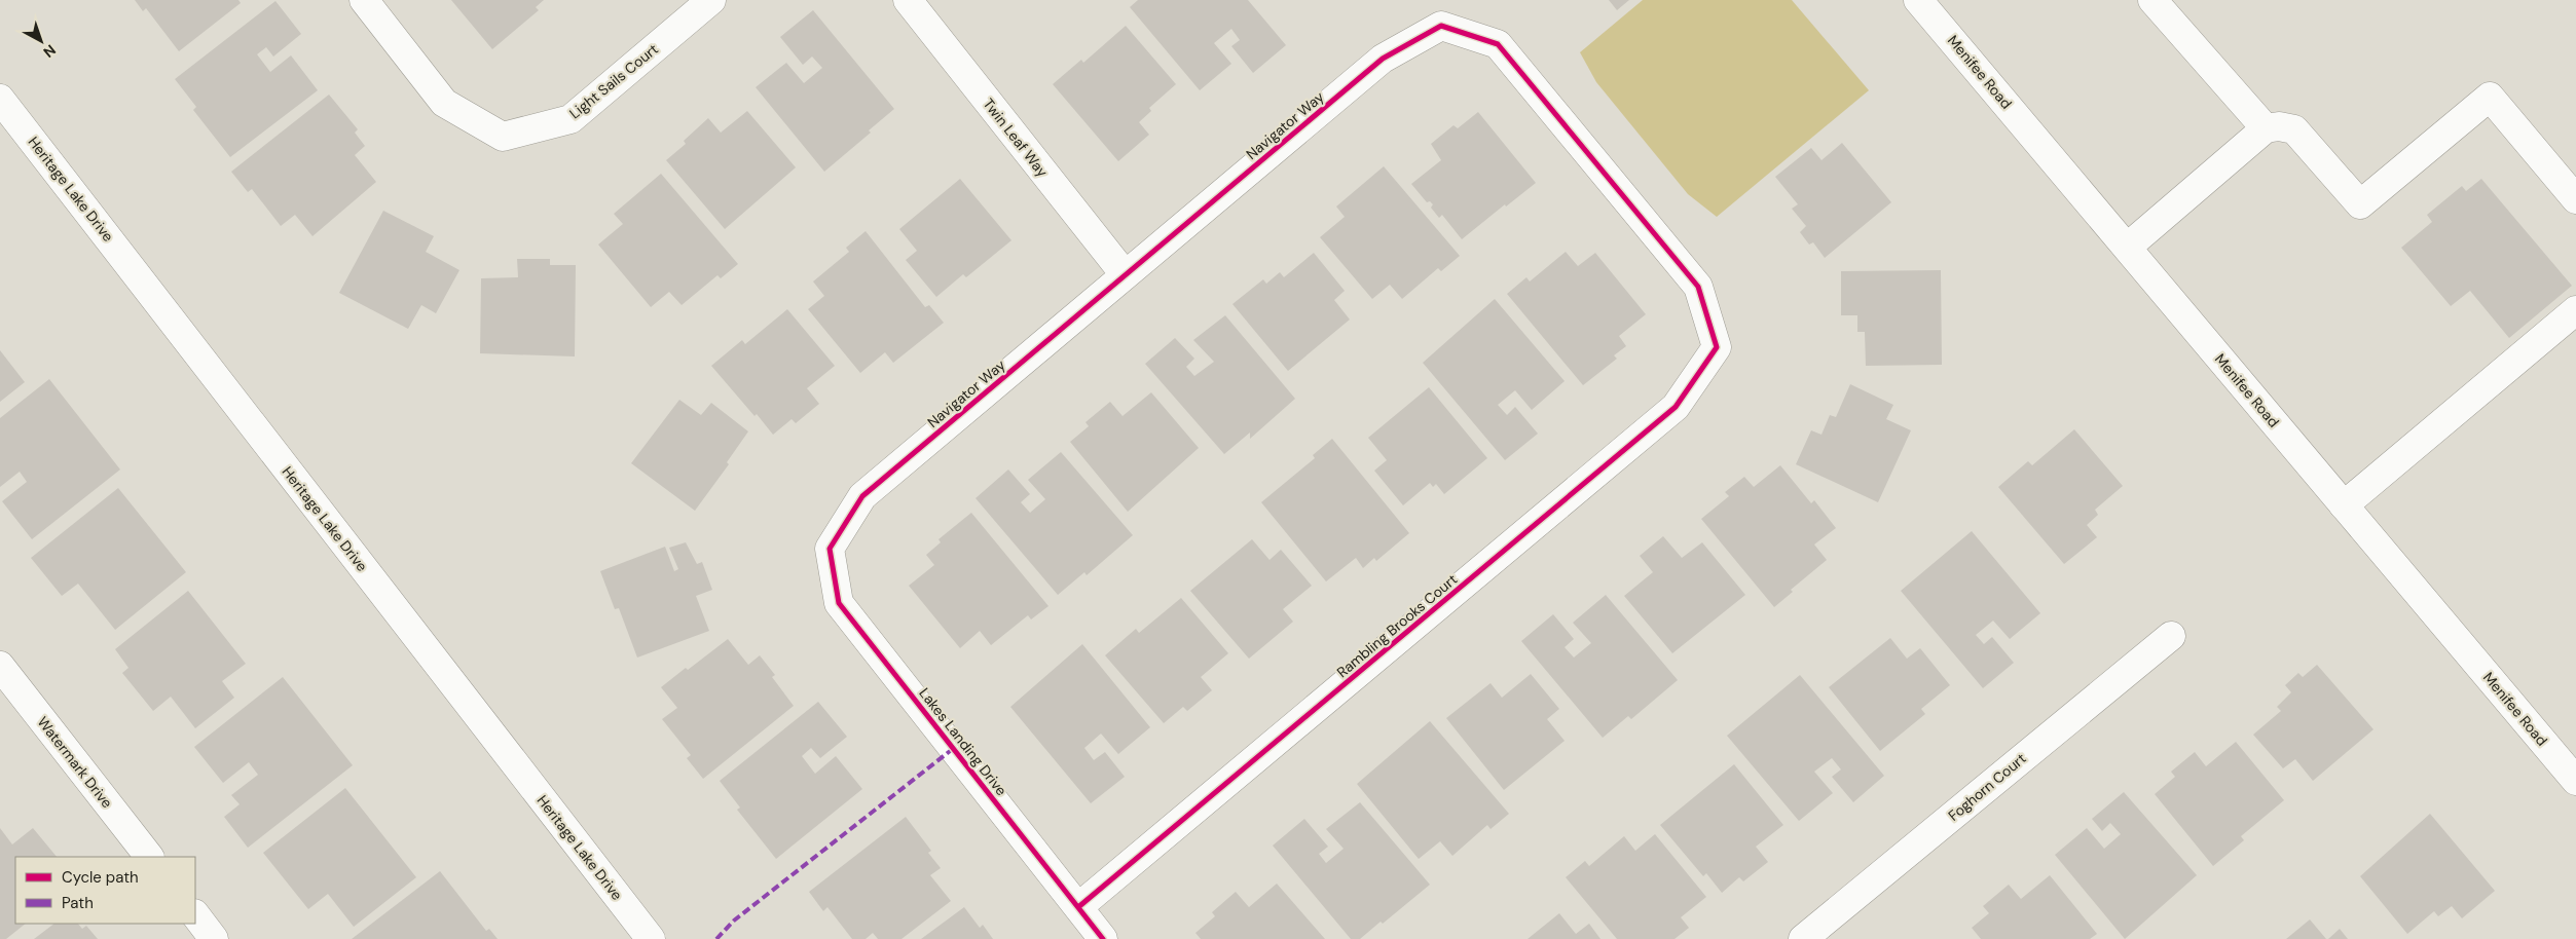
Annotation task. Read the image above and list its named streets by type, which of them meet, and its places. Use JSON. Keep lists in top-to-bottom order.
{
  "streets": {
    "street": [
      "Menifee Road",
      "Light Sails Court",
      "Navigator Way",
      "Twin Leaf Way",
      "Heritage Lake Drive",
      "Rambling Brooks Court",
      "Lakes Landing Drive",
      "Watermark Drive",
      "Foghorn Court"
    ]
  },
  "crossings": [
    ["Navigator Way", "Twin Leaf Way"],
    ["Navigator Way", "Rambling Brooks Court"],
    ["Navigator Way", "Lakes Landing Drive"],
    ["Rambling Brooks Court", "Lakes Landing Drive"]
  ],
  "legend": ["Cycle path", "Path"],
  "north": "bottom right"
}
